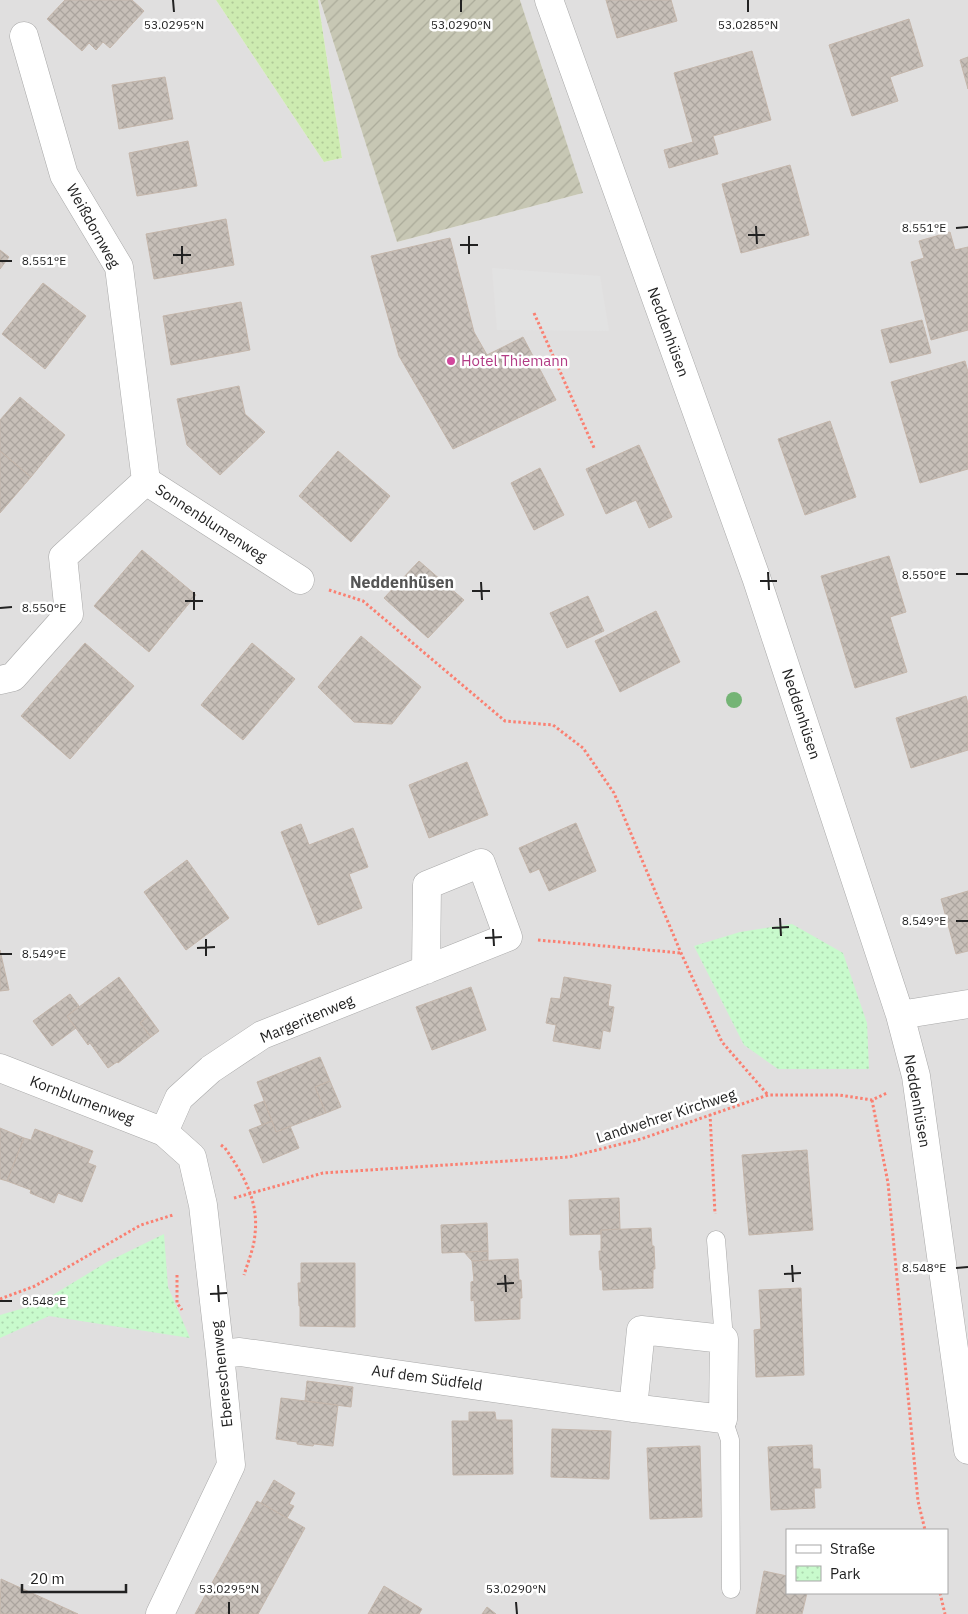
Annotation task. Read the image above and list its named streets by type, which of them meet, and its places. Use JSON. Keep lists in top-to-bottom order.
{
  "streets": {
    "street": [
      "Weißdornweg",
      "Neddenhüsen",
      "Sonnenblumenweg",
      "Margeritenweg",
      "Kornblumenweg",
      "Ebereschenweg",
      "Auf dem Südfeld"
    ],
    "path": ["Landwehrer Kirchweg"]
  },
  "crossings": [
    ["Weißdornweg", "Sonnenblumenweg"],
    ["Margeritenweg", "Kornblumenweg"],
    ["Margeritenweg", "Ebereschenweg"],
    ["Kornblumenweg", "Ebereschenweg"],
    ["Ebereschenweg", "Auf dem Südfeld"]
  ],
  "districts": ["Neddenhüsen"],
  "places": ["Hotel Thiemann"],
  "legend": ["Straße", "Park"],
  "scale_bar": "20 m",
  "coordinates": [
    "53.0295°N",
    "53.0290°N",
    "53.0285°N",
    "8.551°E",
    "8.550°E",
    "8.549°E",
    "8.548°E"
  ]
}
